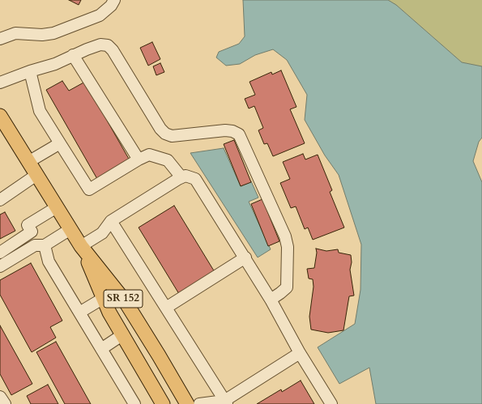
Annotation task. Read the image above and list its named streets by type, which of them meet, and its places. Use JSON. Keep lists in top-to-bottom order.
{
  "streets": {
    "main road": ["SR 152"]
  }
}
